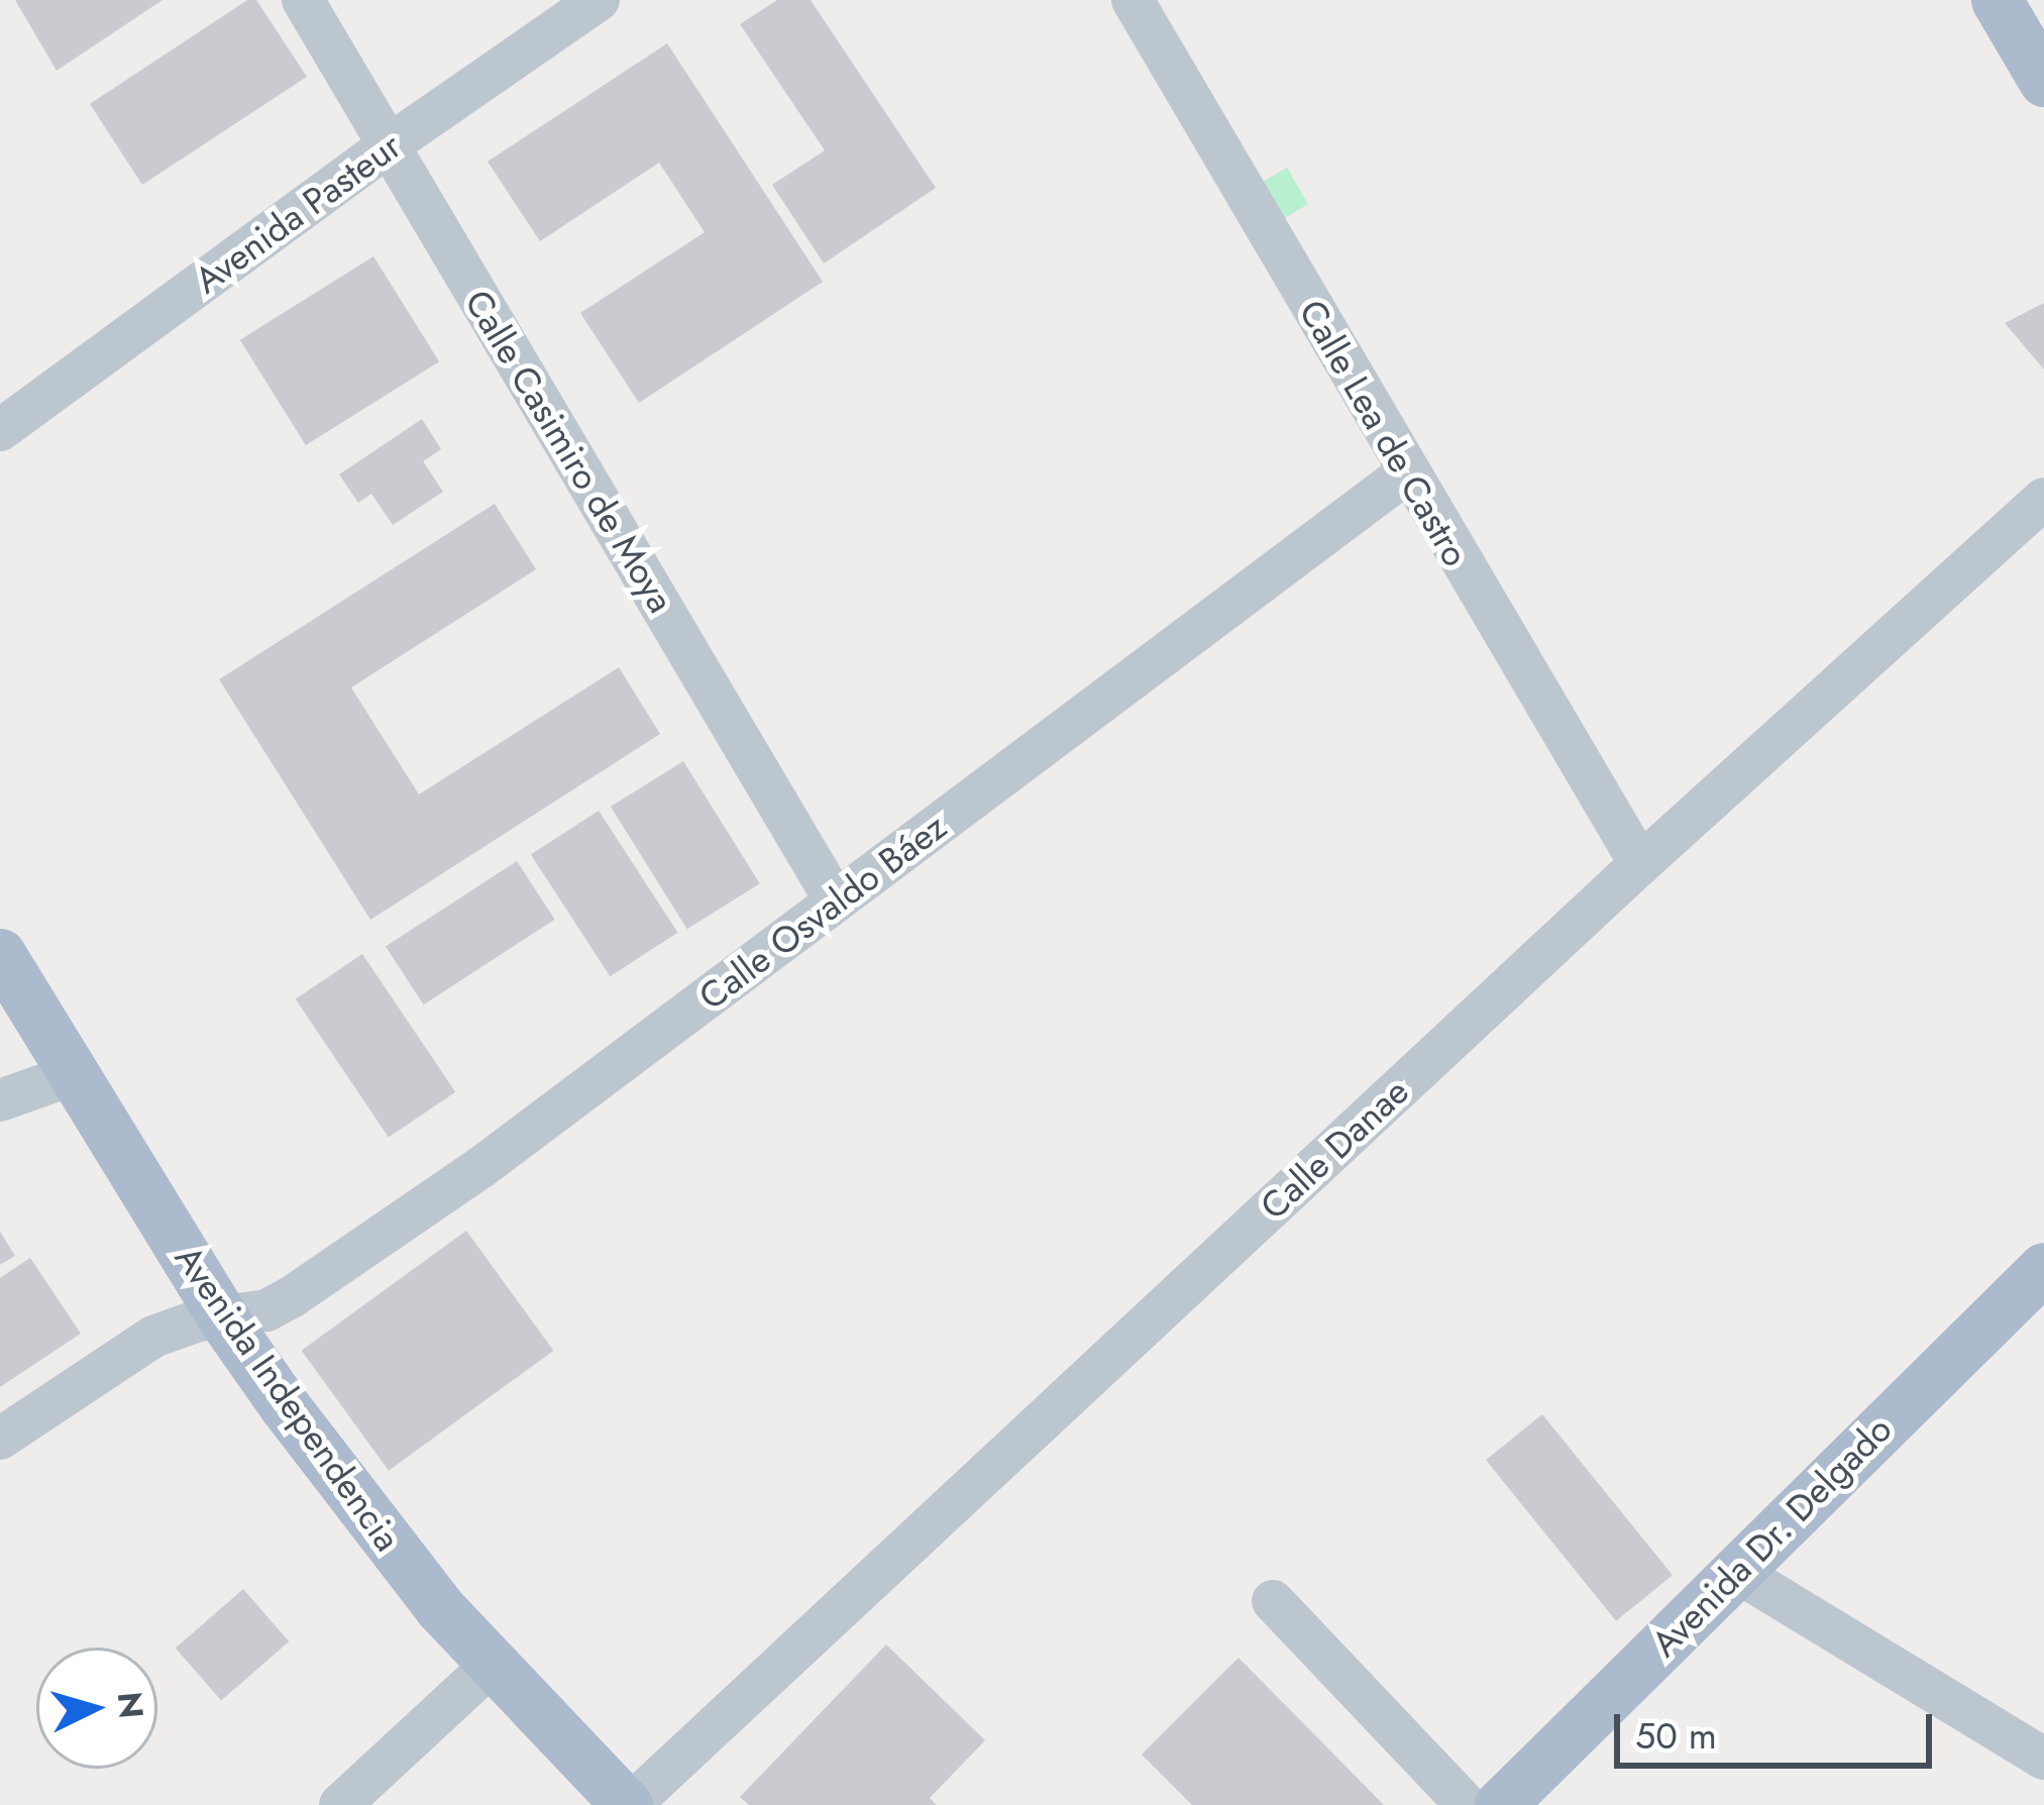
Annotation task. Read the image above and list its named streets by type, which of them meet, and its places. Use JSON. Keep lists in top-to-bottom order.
{
  "streets": {
    "main road": ["Avenida Independencia", "Avenida Dr. Delgado"],
    "street": [
      "Avenida Pasteur",
      "Calle Lea de Castro",
      "Calle Casimiro de Moya",
      "Calle Osvaldo Báez",
      "Calle Danae"
    ]
  },
  "crossings": [
    ["Avenida Pasteur", "Calle Casimiro de Moya"],
    ["Calle Lea de Castro", "Calle Osvaldo Báez"],
    ["Calle Lea de Castro", "Calle Danae"],
    ["Calle Casimiro de Moya", "Calle Osvaldo Báez"],
    ["Calle Osvaldo Báez", "Avenida Independencia"],
    ["Calle Danae", "Avenida Independencia"]
  ],
  "scale_bar": "50 m",
  "north": "right"
}
